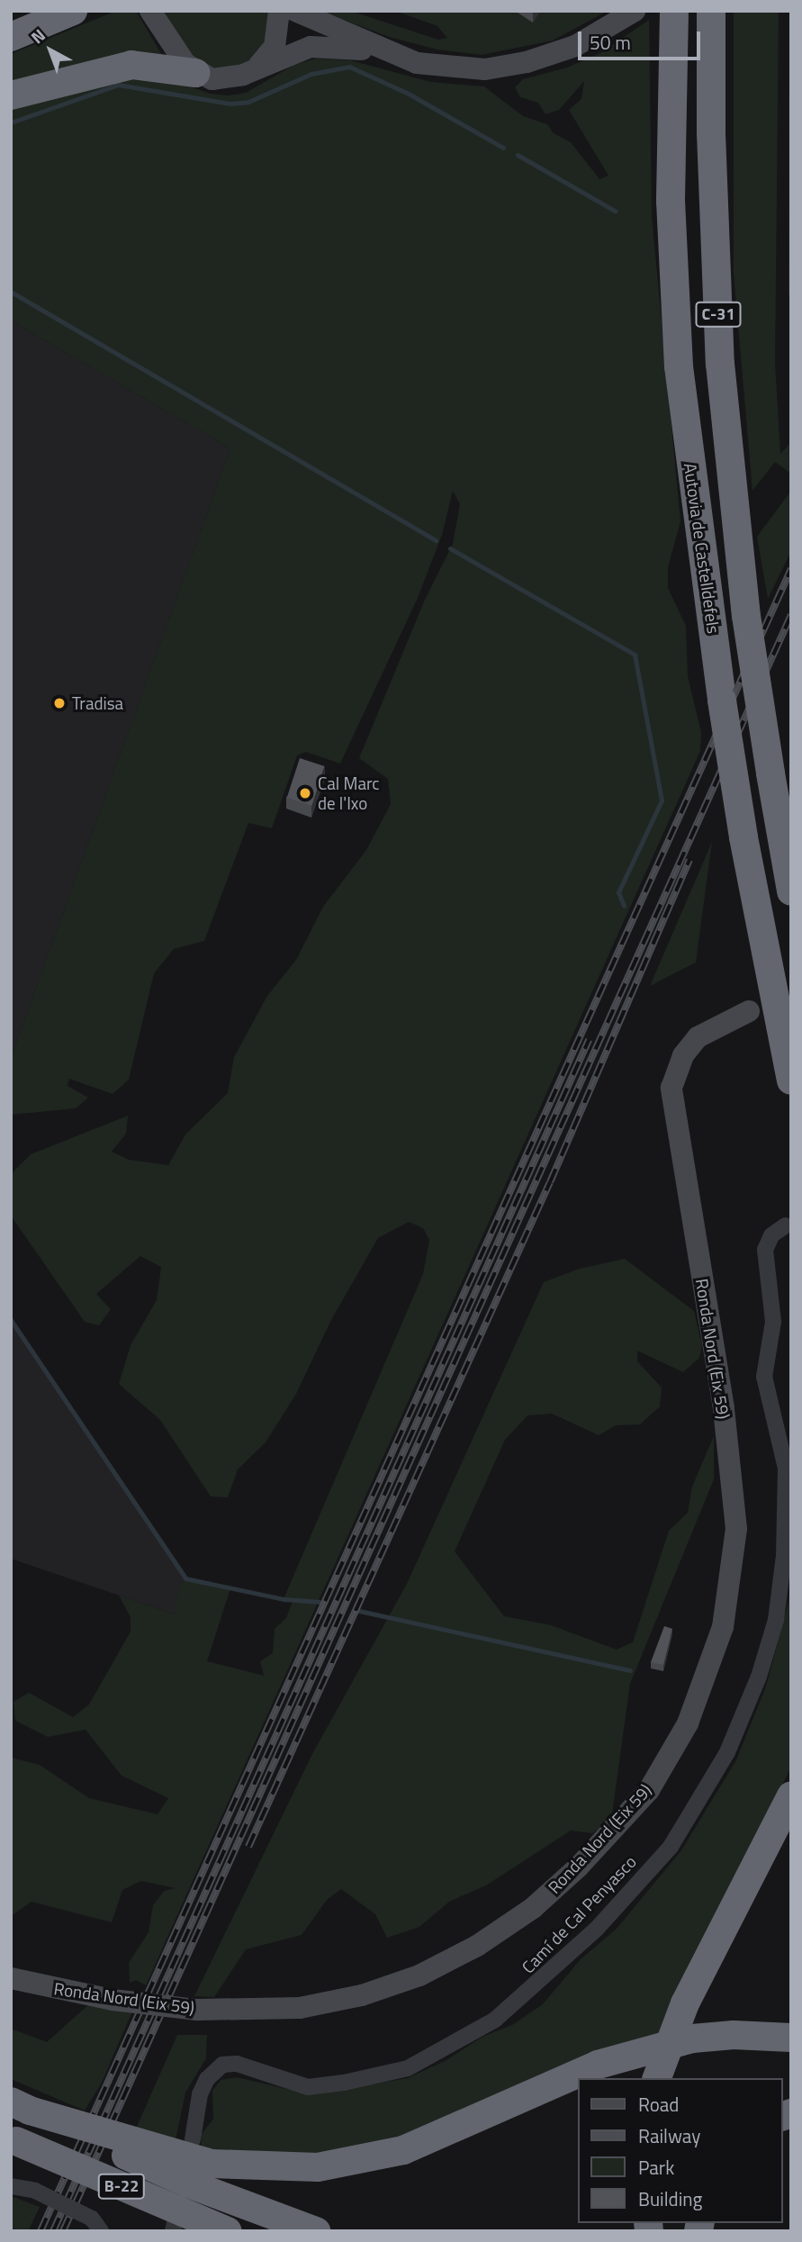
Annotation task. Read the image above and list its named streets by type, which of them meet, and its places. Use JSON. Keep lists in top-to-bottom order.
{
  "streets": {
    "highway": ["C-31", "Autovia de Castelldefels", "B-22"],
    "main road": ["Ronda Nord (Eix 59)"],
    "street": ["Camí de Cal Penyasco"]
  },
  "places": ["Tradisa", "Cal Marc de l'Ixo"],
  "legend": [
    "Road",
    "Railway",
    "Park",
    "Building"
  ],
  "scale_bar": "50 m",
  "north": "top left"
}
